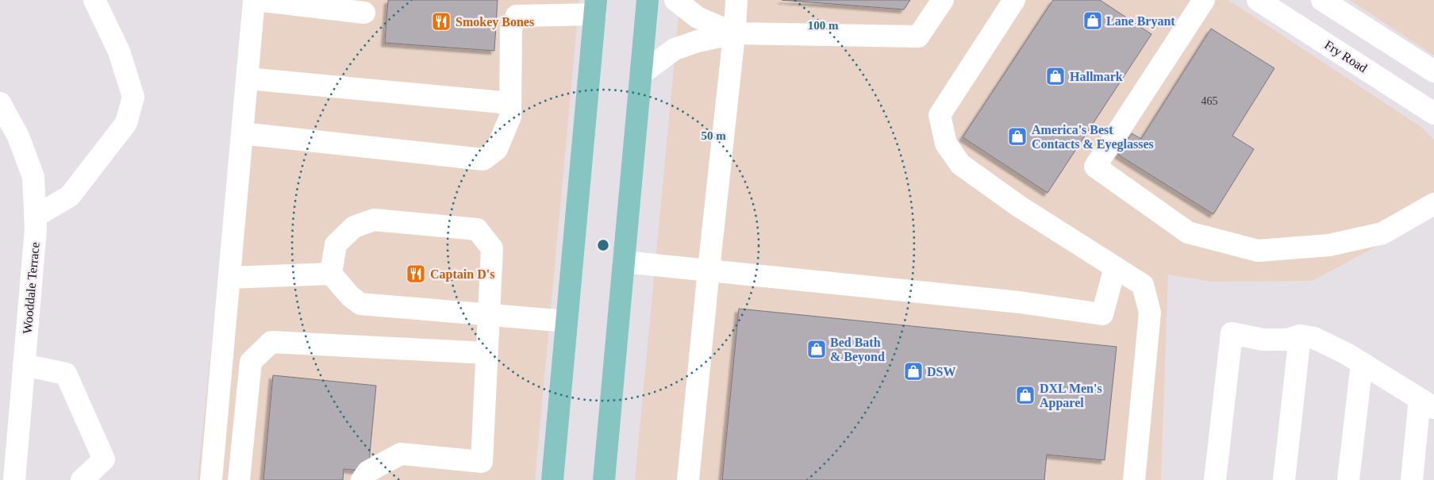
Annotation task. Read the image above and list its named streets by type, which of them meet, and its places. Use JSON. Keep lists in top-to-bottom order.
{
  "streets": {
    "street": ["Fry Road", "Wooddale Terrace"]
  },
  "places": {
    "shop": [
      "Lane Bryant",
      "Hallmark",
      "America's Best Contacts & Eyeglasses",
      "Bed Bath & Beyond",
      "DSW",
      "DXL Men's Apparel"
    ],
    "restaurant": ["Smokey Bones", "Captain D's"]
  },
  "house_numbers": ["465"],
  "rings": ["100 m", "50 m"]
}
